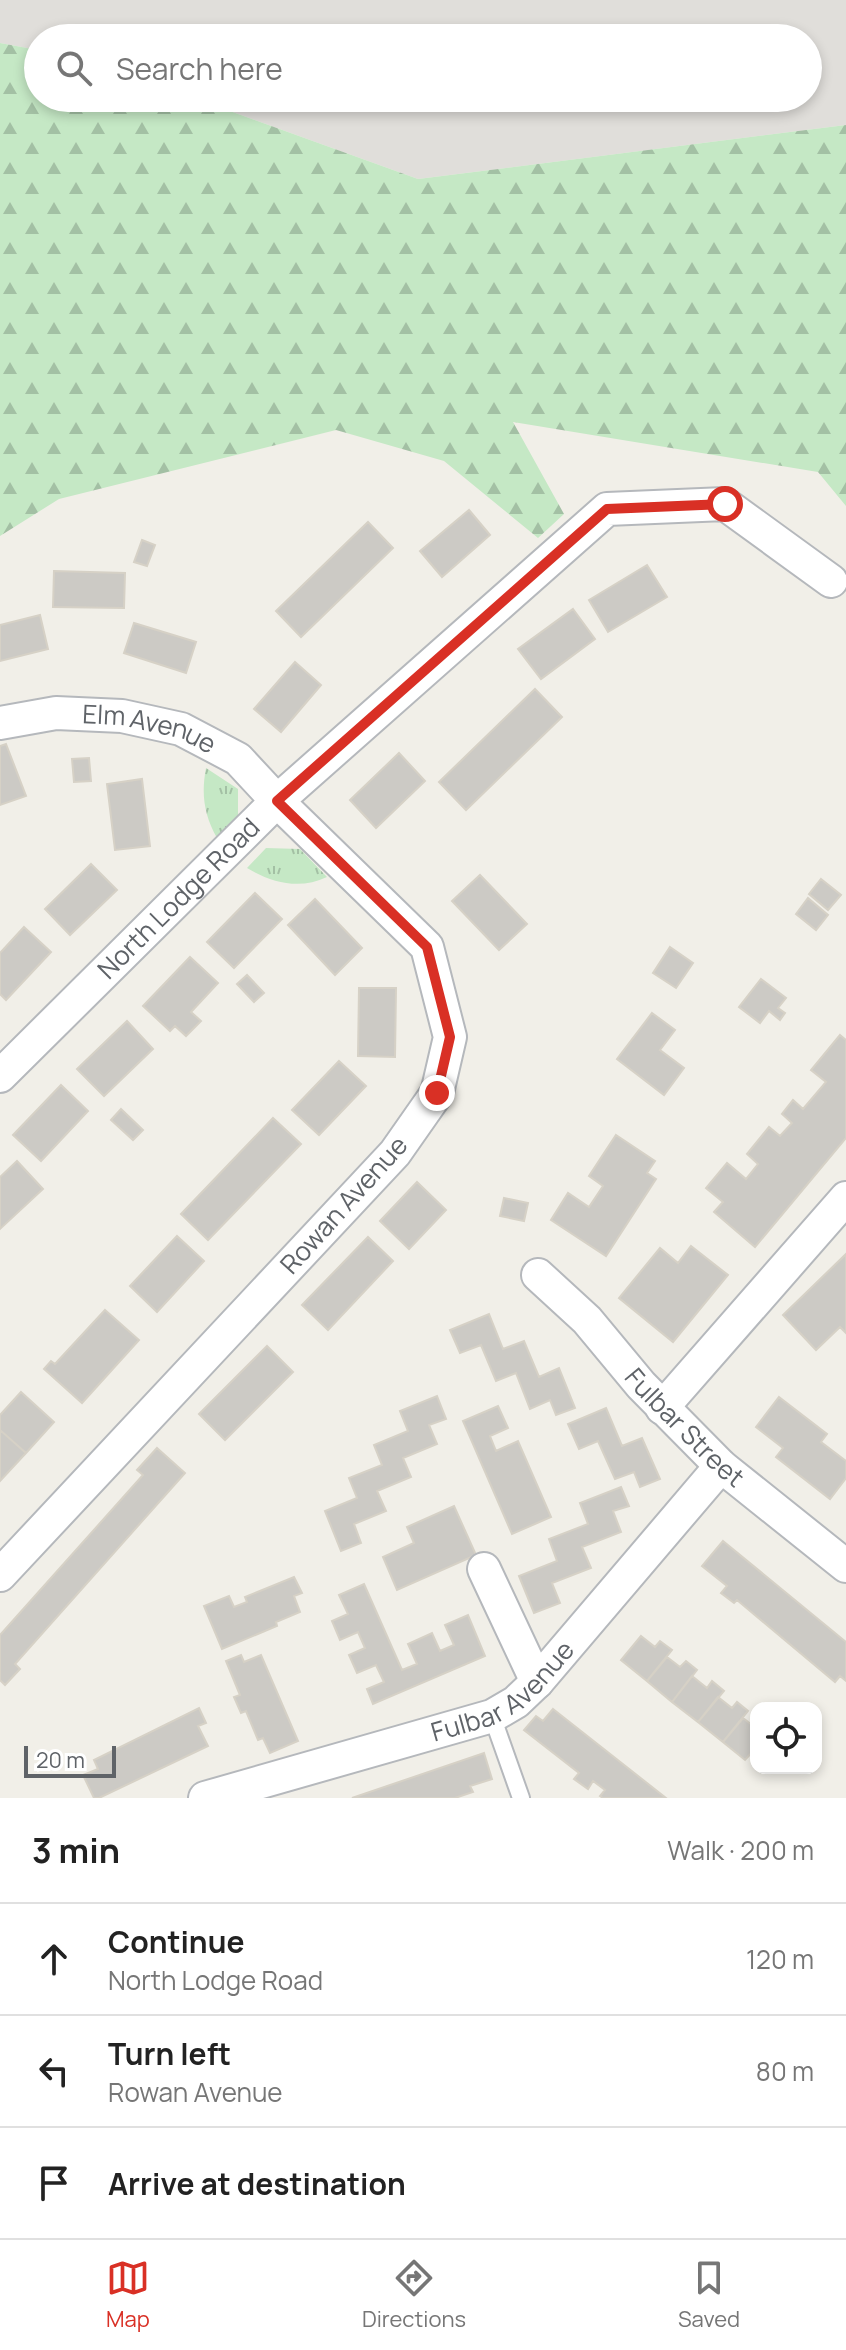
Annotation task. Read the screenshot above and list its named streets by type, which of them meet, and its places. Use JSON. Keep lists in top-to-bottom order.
{
  "streets": {
    "street": [
      "Elm Avenue",
      "North Lodge Road",
      "Rowan Avenue",
      "Fulbar Street",
      "Fulbar Avenue"
    ]
  },
  "crossings": [
    ["Elm Avenue", "North Lodge Road"],
    ["Elm Avenue", "Rowan Avenue"],
    ["North Lodge Road", "Rowan Avenue"],
    ["Fulbar Street", "Fulbar Avenue"]
  ],
  "scale_bar": "20 m",
  "page": {
    "search": "Search here",
    "scale": "20 m",
    "heading": ["3 min", "Walk · 200 m"],
    "list": [
      ["Continue", "North Lodge Road", "120 m"],
      ["Turn left", "Rowan Avenue", "80 m"],
      "Arrive at destination"
    ],
    "nav": ["Map", "Directions", "Saved"]
  }
}
